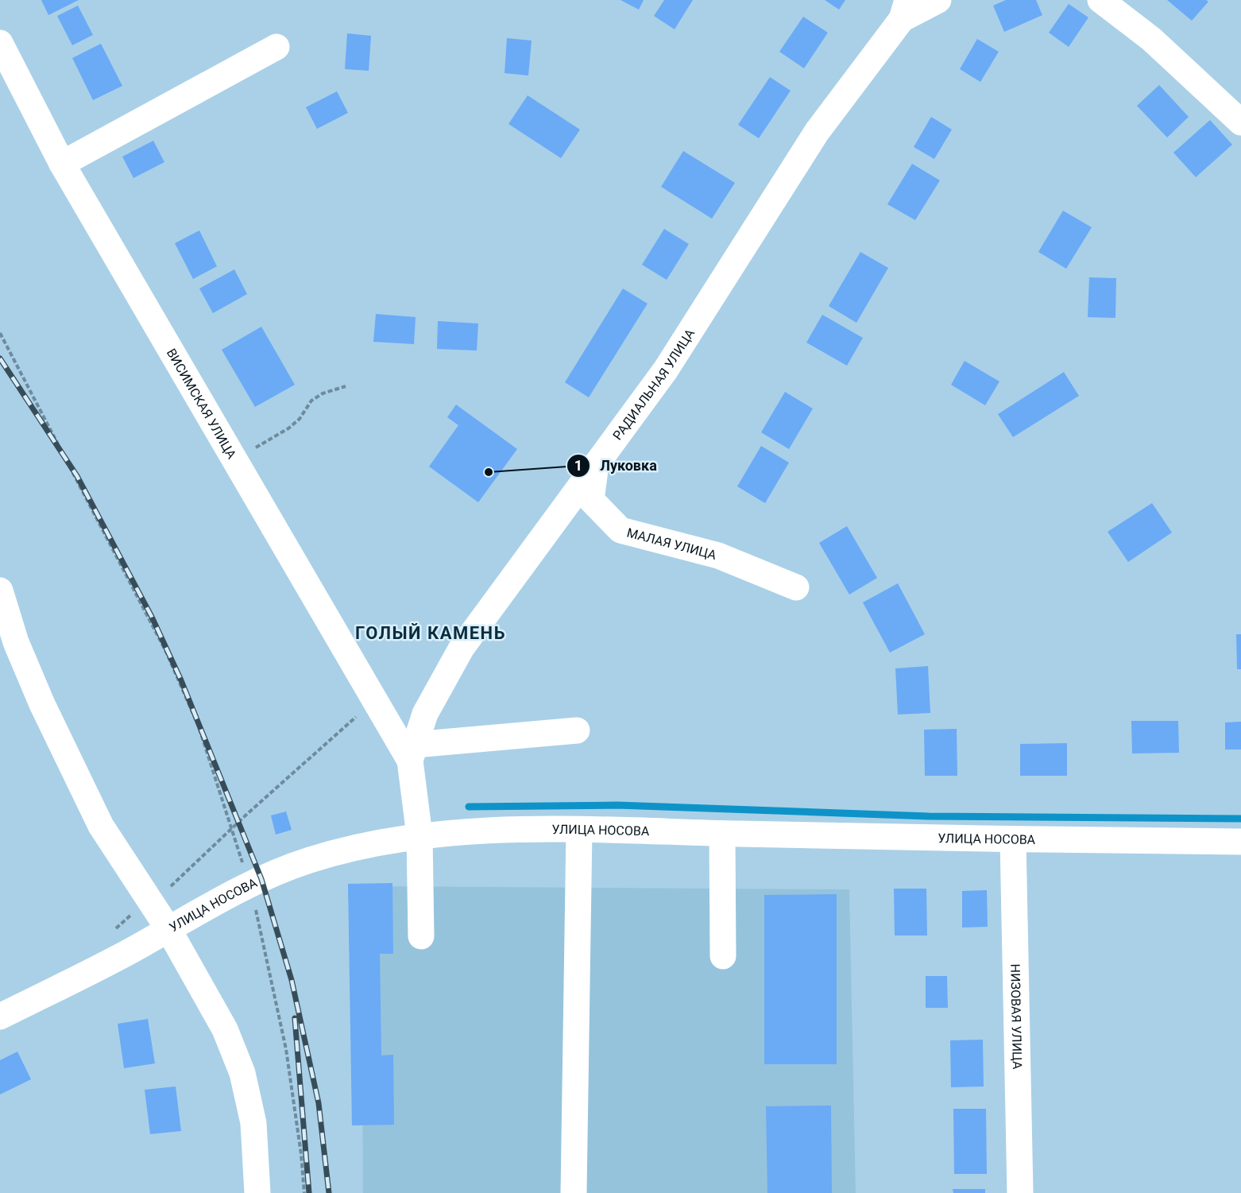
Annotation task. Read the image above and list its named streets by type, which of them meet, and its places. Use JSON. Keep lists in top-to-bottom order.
{
  "streets": {
    "street": [
      "РАДИАЛЬНАЯ УЛИЦА",
      "ВИСИМСКАЯ УЛИЦА",
      "МАЛАЯ УЛИЦА",
      "УЛИЦА НОСОВА",
      "НИЗОВАЯ УЛИЦА"
    ]
  },
  "crossings": [
    ["РАДИАЛЬНАЯ УЛИЦА", "ВИСИМСКАЯ УЛИЦА"],
    ["РАДИАЛЬНАЯ УЛИЦА", "МАЛАЯ УЛИЦА"],
    ["РАДИАЛЬНАЯ УЛИЦА", "УЛИЦА НОСОВА"],
    ["УЛИЦА НОСОВА", "НИЗОВАЯ УЛИЦА"]
  ],
  "districts": ["ГОЛЫЙ КАМЕНЬ"],
  "places": ["Луковка"]
}
